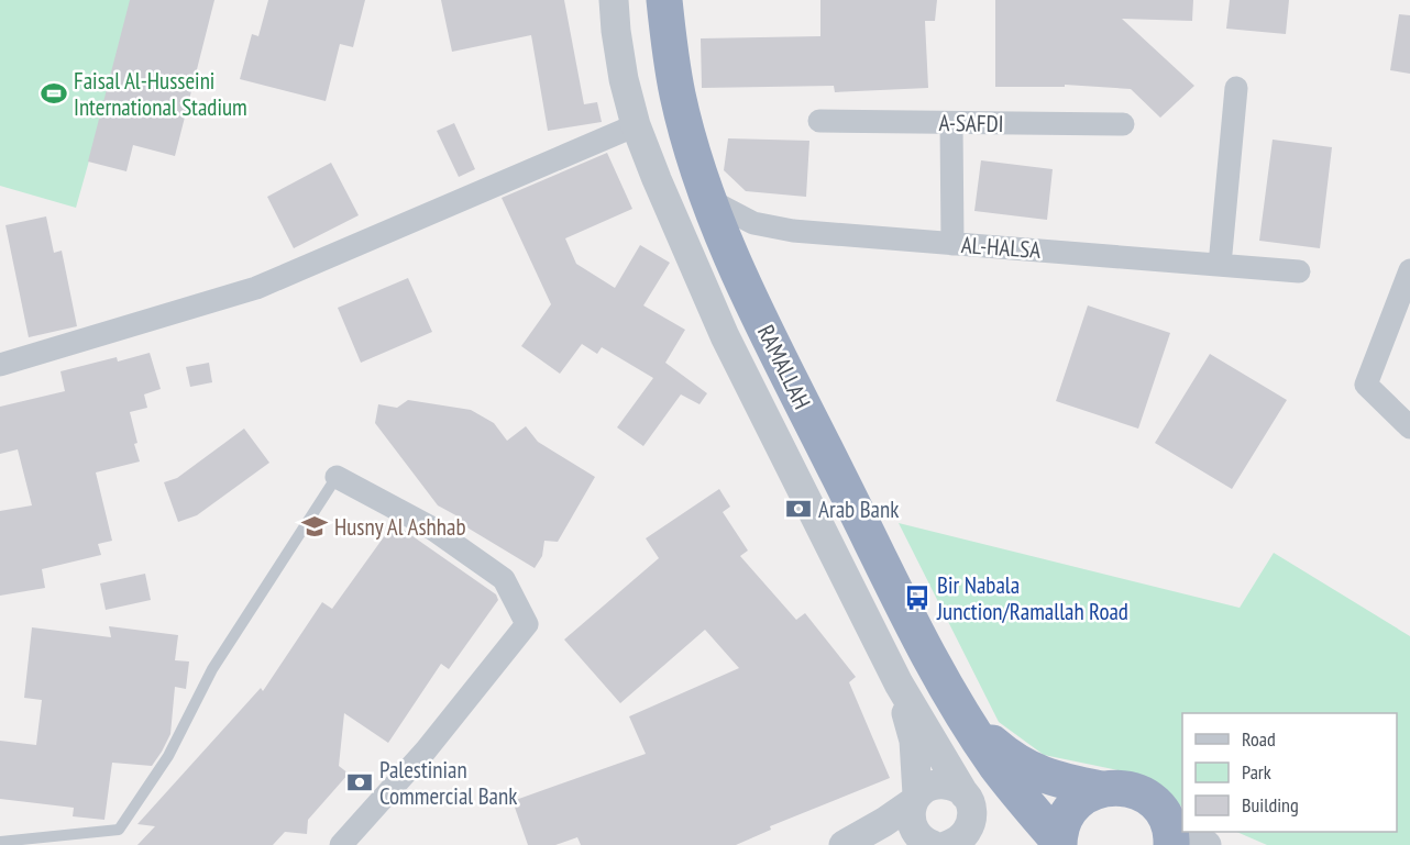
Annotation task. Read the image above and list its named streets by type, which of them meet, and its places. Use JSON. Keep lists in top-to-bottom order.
{
  "streets": {
    "highway": ["RAMALLAH"],
    "street": ["A-SAFDI", "AL-HALSA"]
  },
  "crossings": [
    ["AL-HALSA", "RAMALLAH"]
  ],
  "places": {
    "sports": ["Faisal Al-Husseini International Stadium"],
    "bank": ["Arab Bank", "Palestinian Commercial Bank"],
    "school or university": ["Husny Al Ashhab"],
    "bus stop": ["Bir Nabala Junction/Ramallah Road"]
  },
  "legend": ["Road", "Park", "Building"]
}
